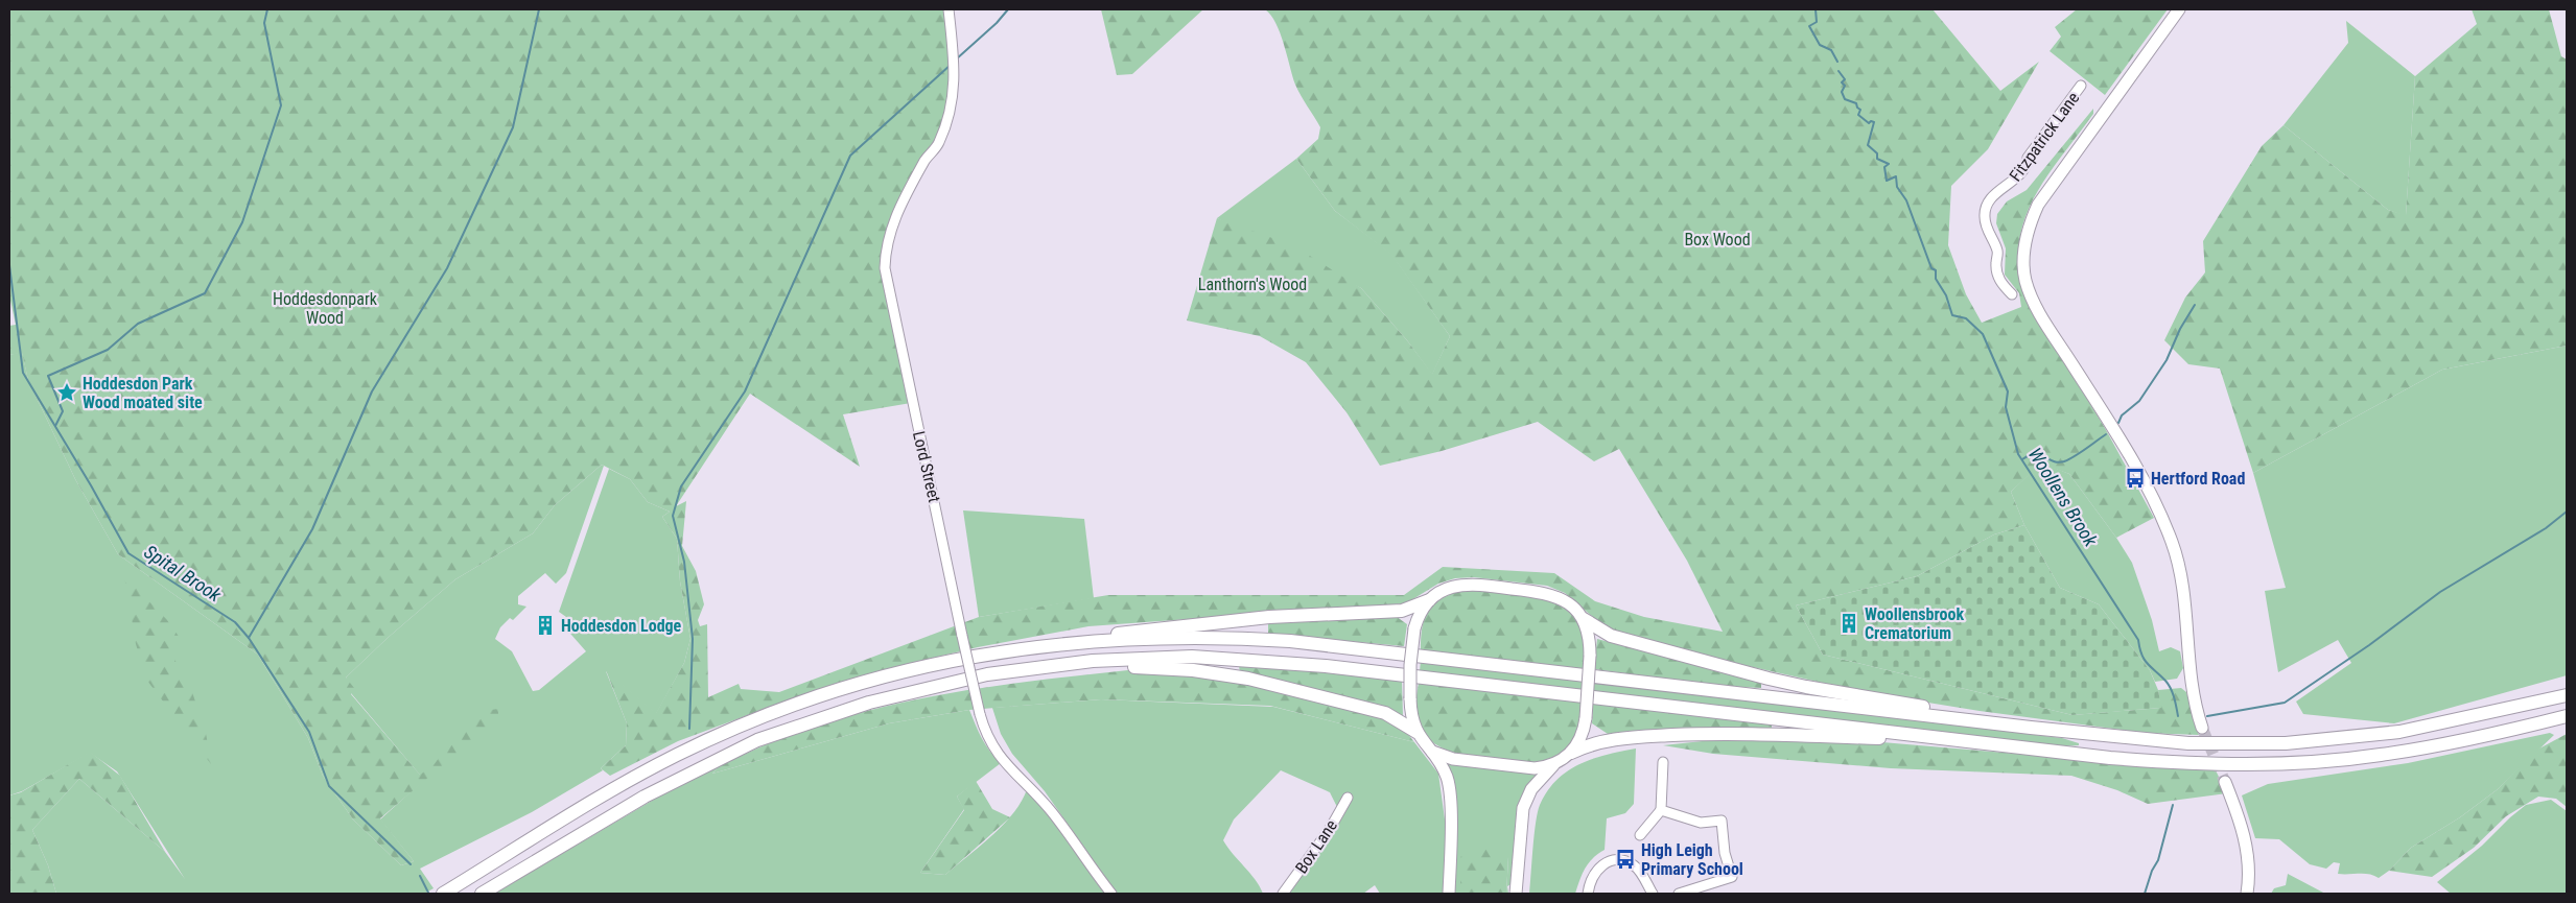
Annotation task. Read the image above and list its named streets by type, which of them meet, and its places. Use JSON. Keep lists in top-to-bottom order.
{
  "streets": {
    "street": ["Fitzpatrick Lane", "Lord Street", "Box Lane"]
  },
  "water": ["Woollens Brook", "Spital Brook"],
  "parks": ["Box Wood", "Lanthorn's Wood", "Hoddesdonpark Wood"],
  "places": {
    "place": ["Hoddesdon Park Wood moated site"],
    "bus stop": ["Hertford Road", "High Leigh Primary School"],
    "building": ["Woollensbrook Crematorium", "Hoddesdon Lodge"]
  }
}
